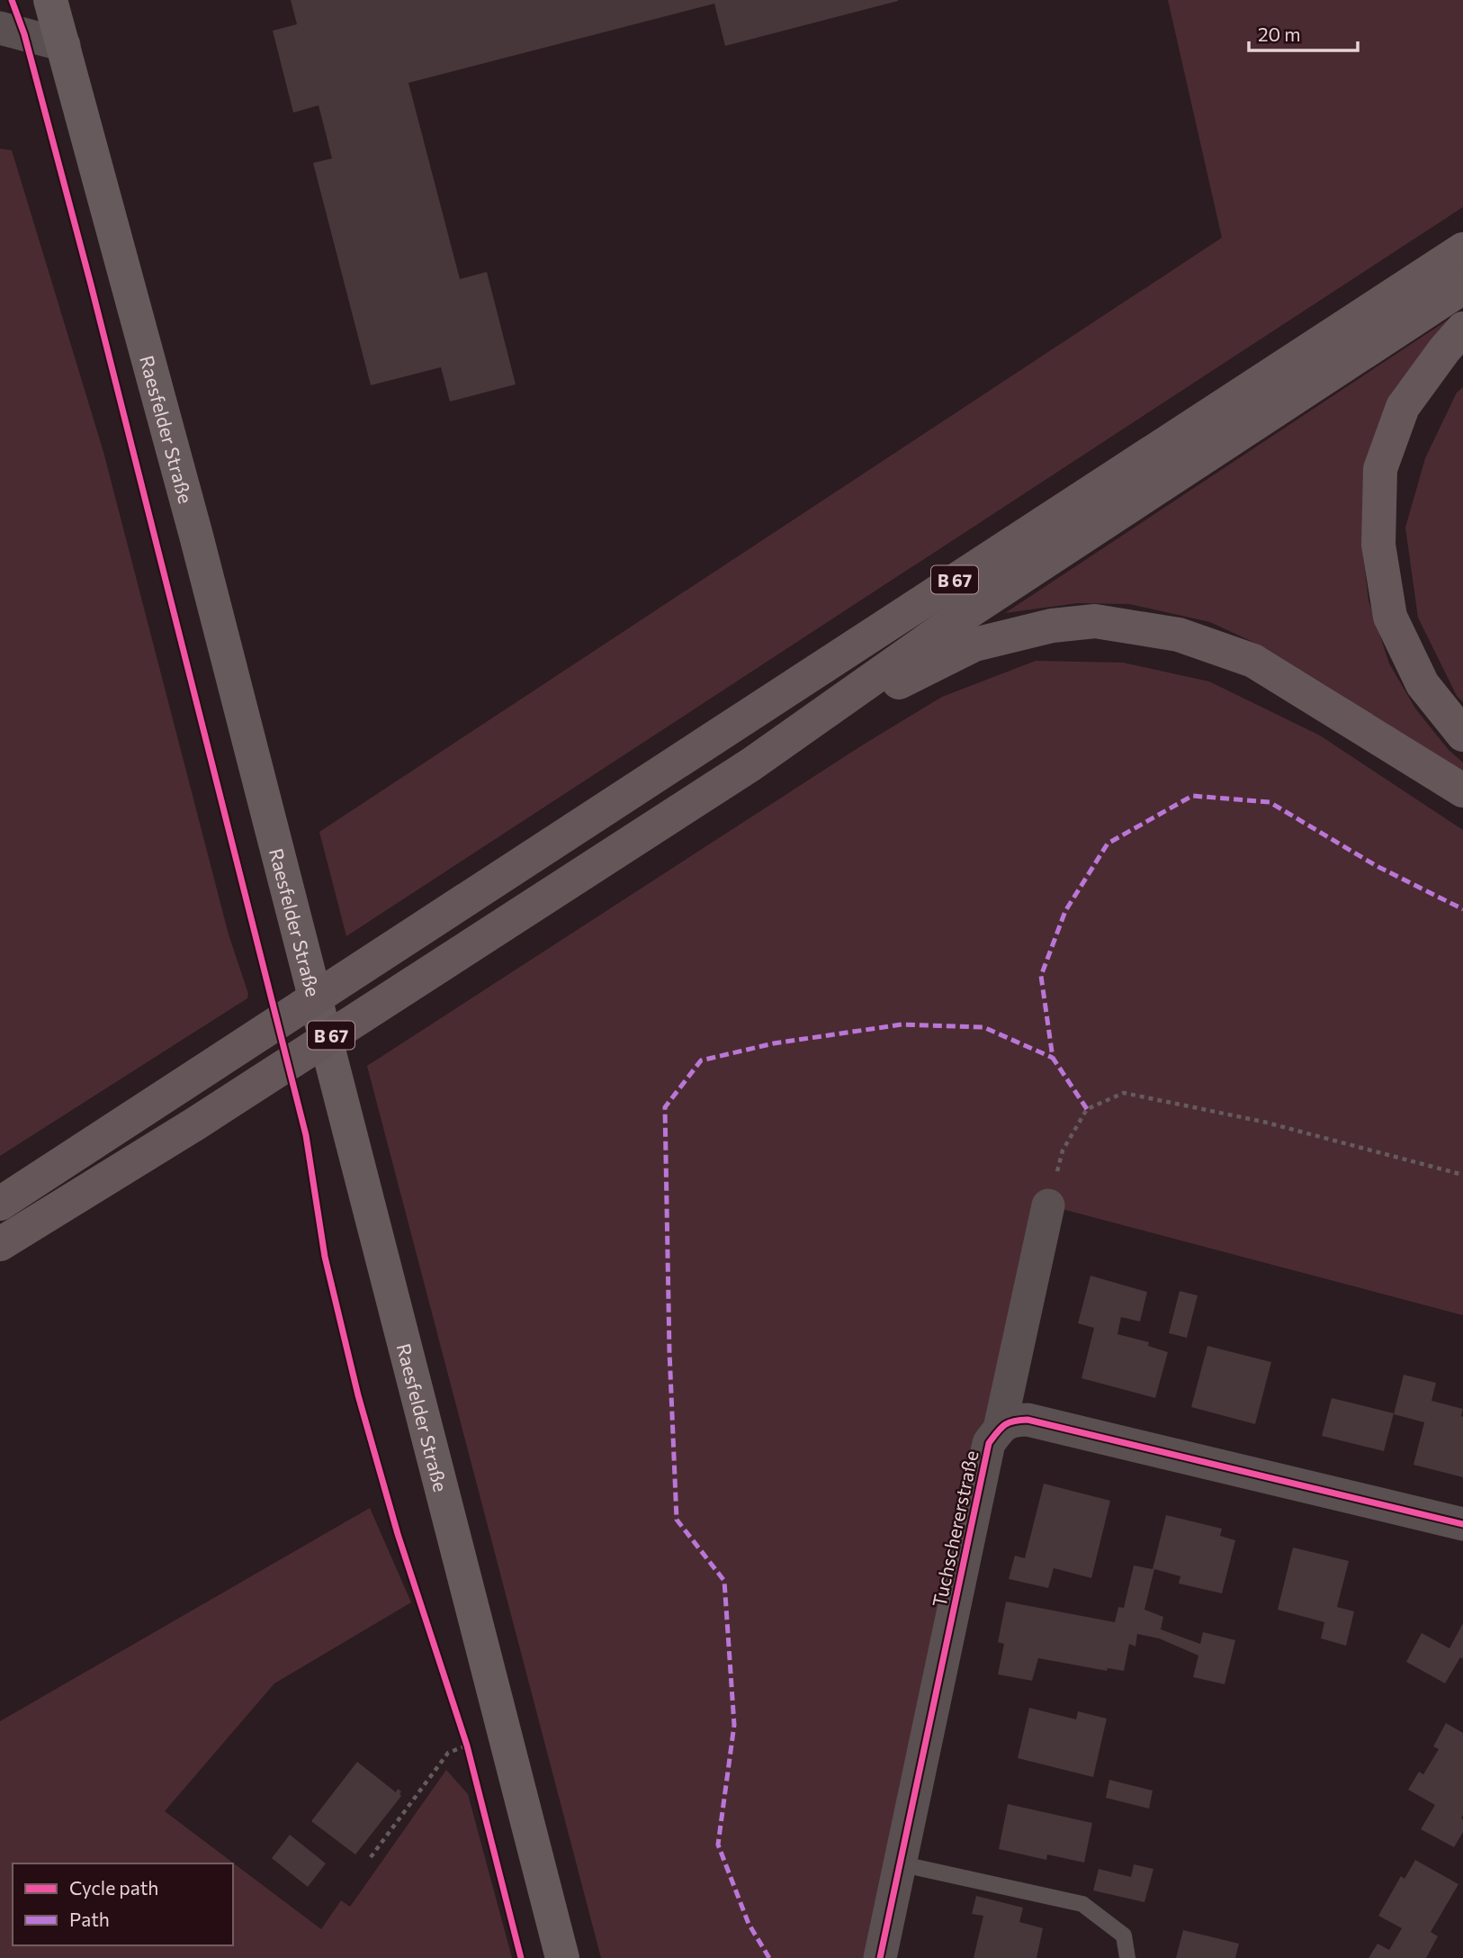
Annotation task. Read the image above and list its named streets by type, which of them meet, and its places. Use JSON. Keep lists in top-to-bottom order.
{
  "streets": {
    "highway": ["B 67"],
    "main road": ["Raesfelder Straße"],
    "street": ["Tuchschererstraße"]
  },
  "legend": ["Cycle path", "Path"],
  "scale_bar": "20 m"
}
